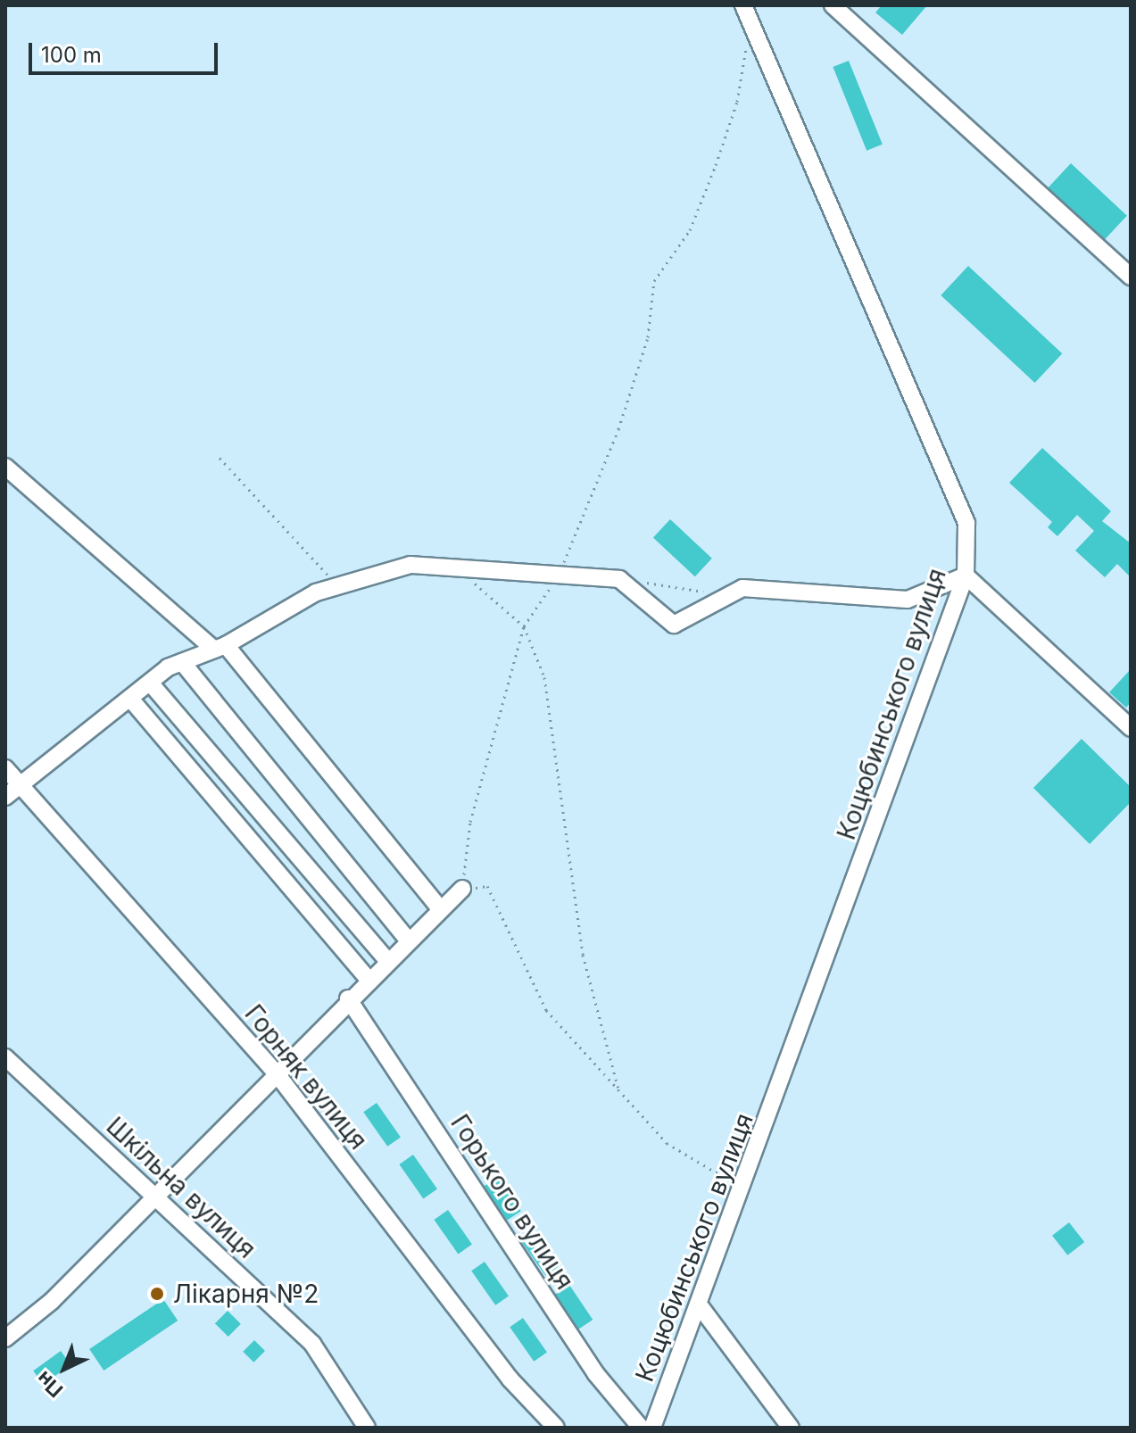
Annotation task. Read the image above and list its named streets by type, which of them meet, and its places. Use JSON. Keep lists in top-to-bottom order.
{
  "streets": {
    "street": [
      "Коцюбинського вулиця",
      "Горняк вулиця",
      "Шкільна вулиця",
      "Горького вулиця"
    ]
  },
  "places": ["Лікарня №2"],
  "scale_bar": "100 m",
  "north": "bottom left"
}
